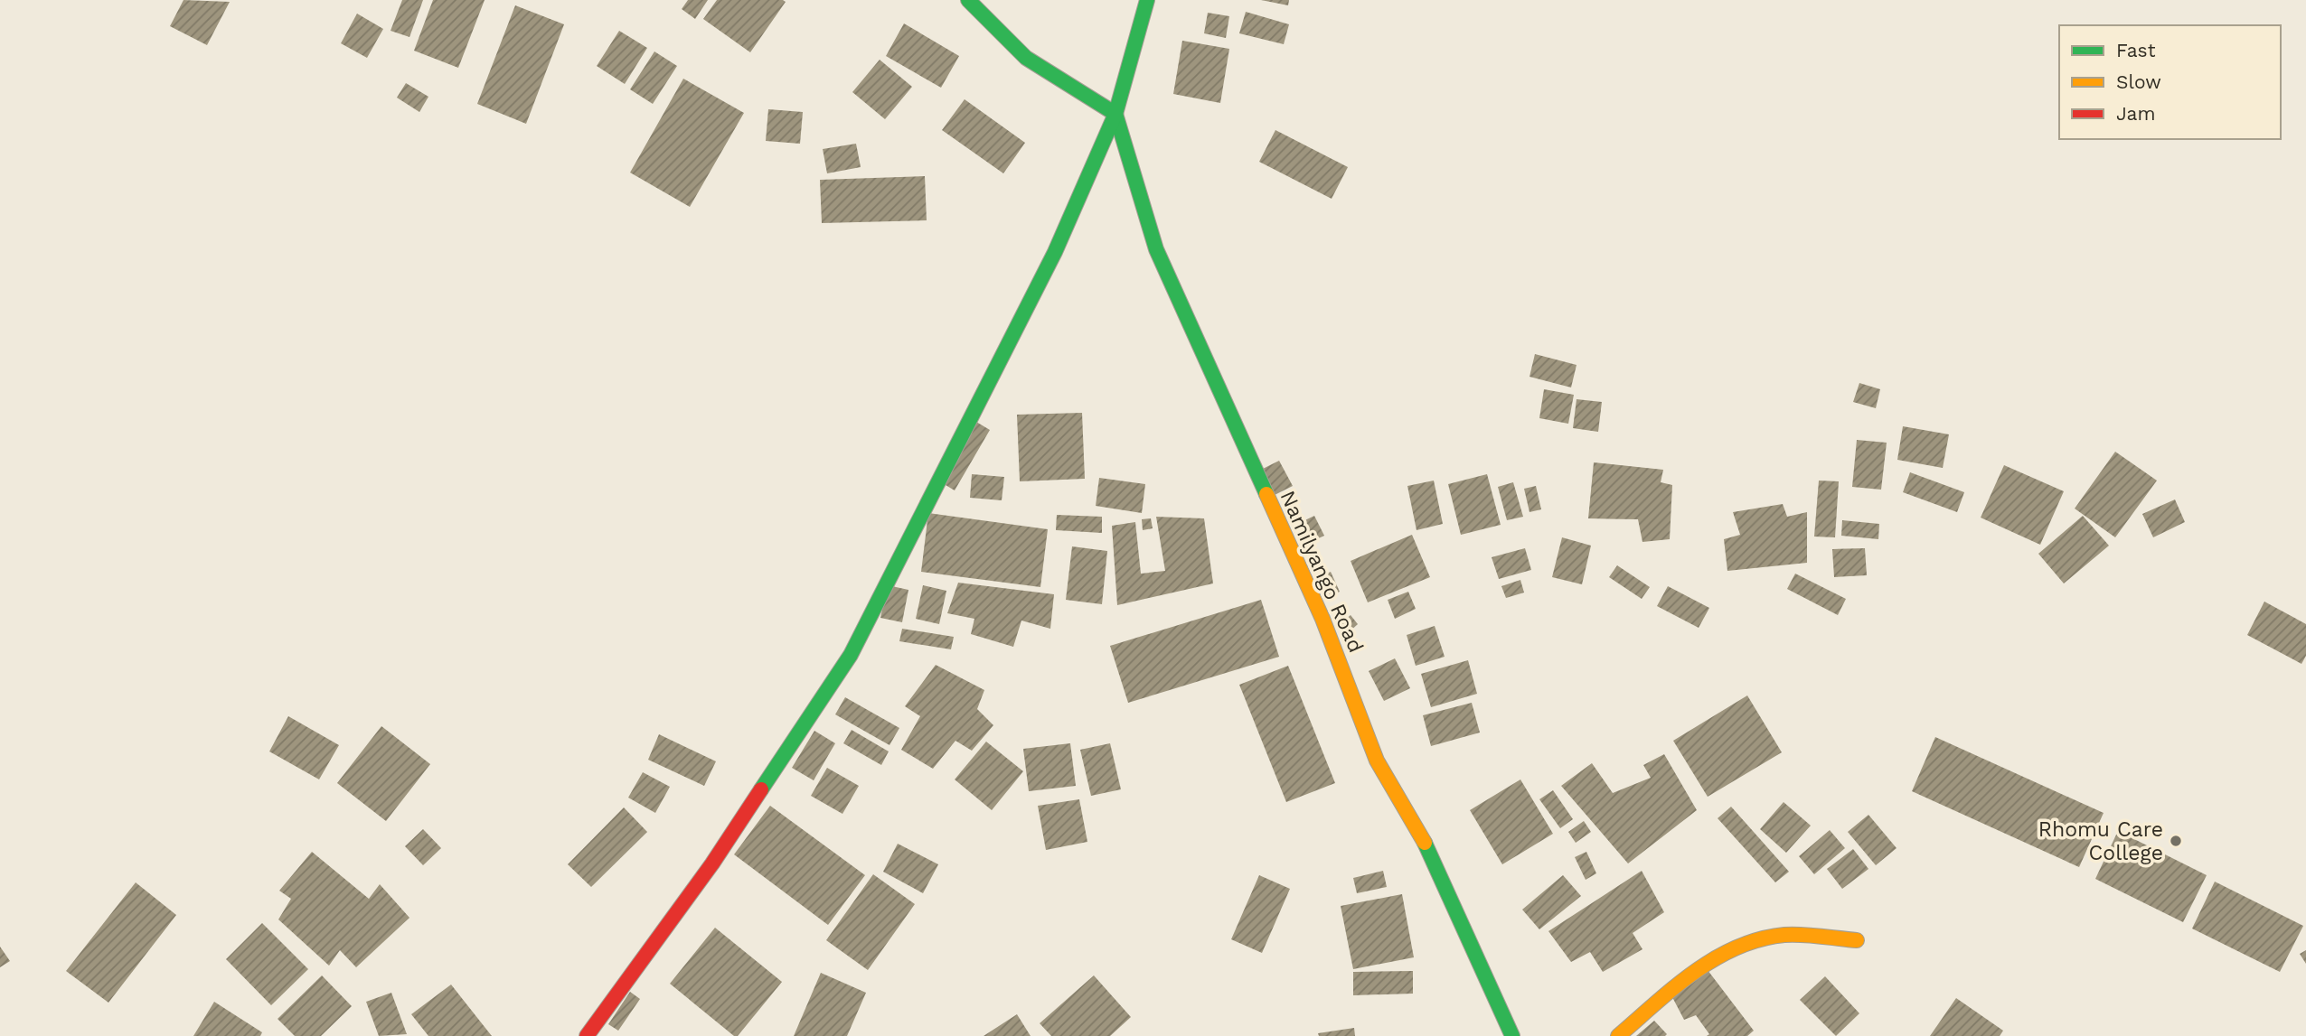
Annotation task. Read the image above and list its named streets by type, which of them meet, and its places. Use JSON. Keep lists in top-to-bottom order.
{
  "streets": {
    "street": ["Namilyango Road"]
  },
  "places": ["Rhomu Care College"],
  "legend": ["Fast", "Slow", "Jam"]
}
